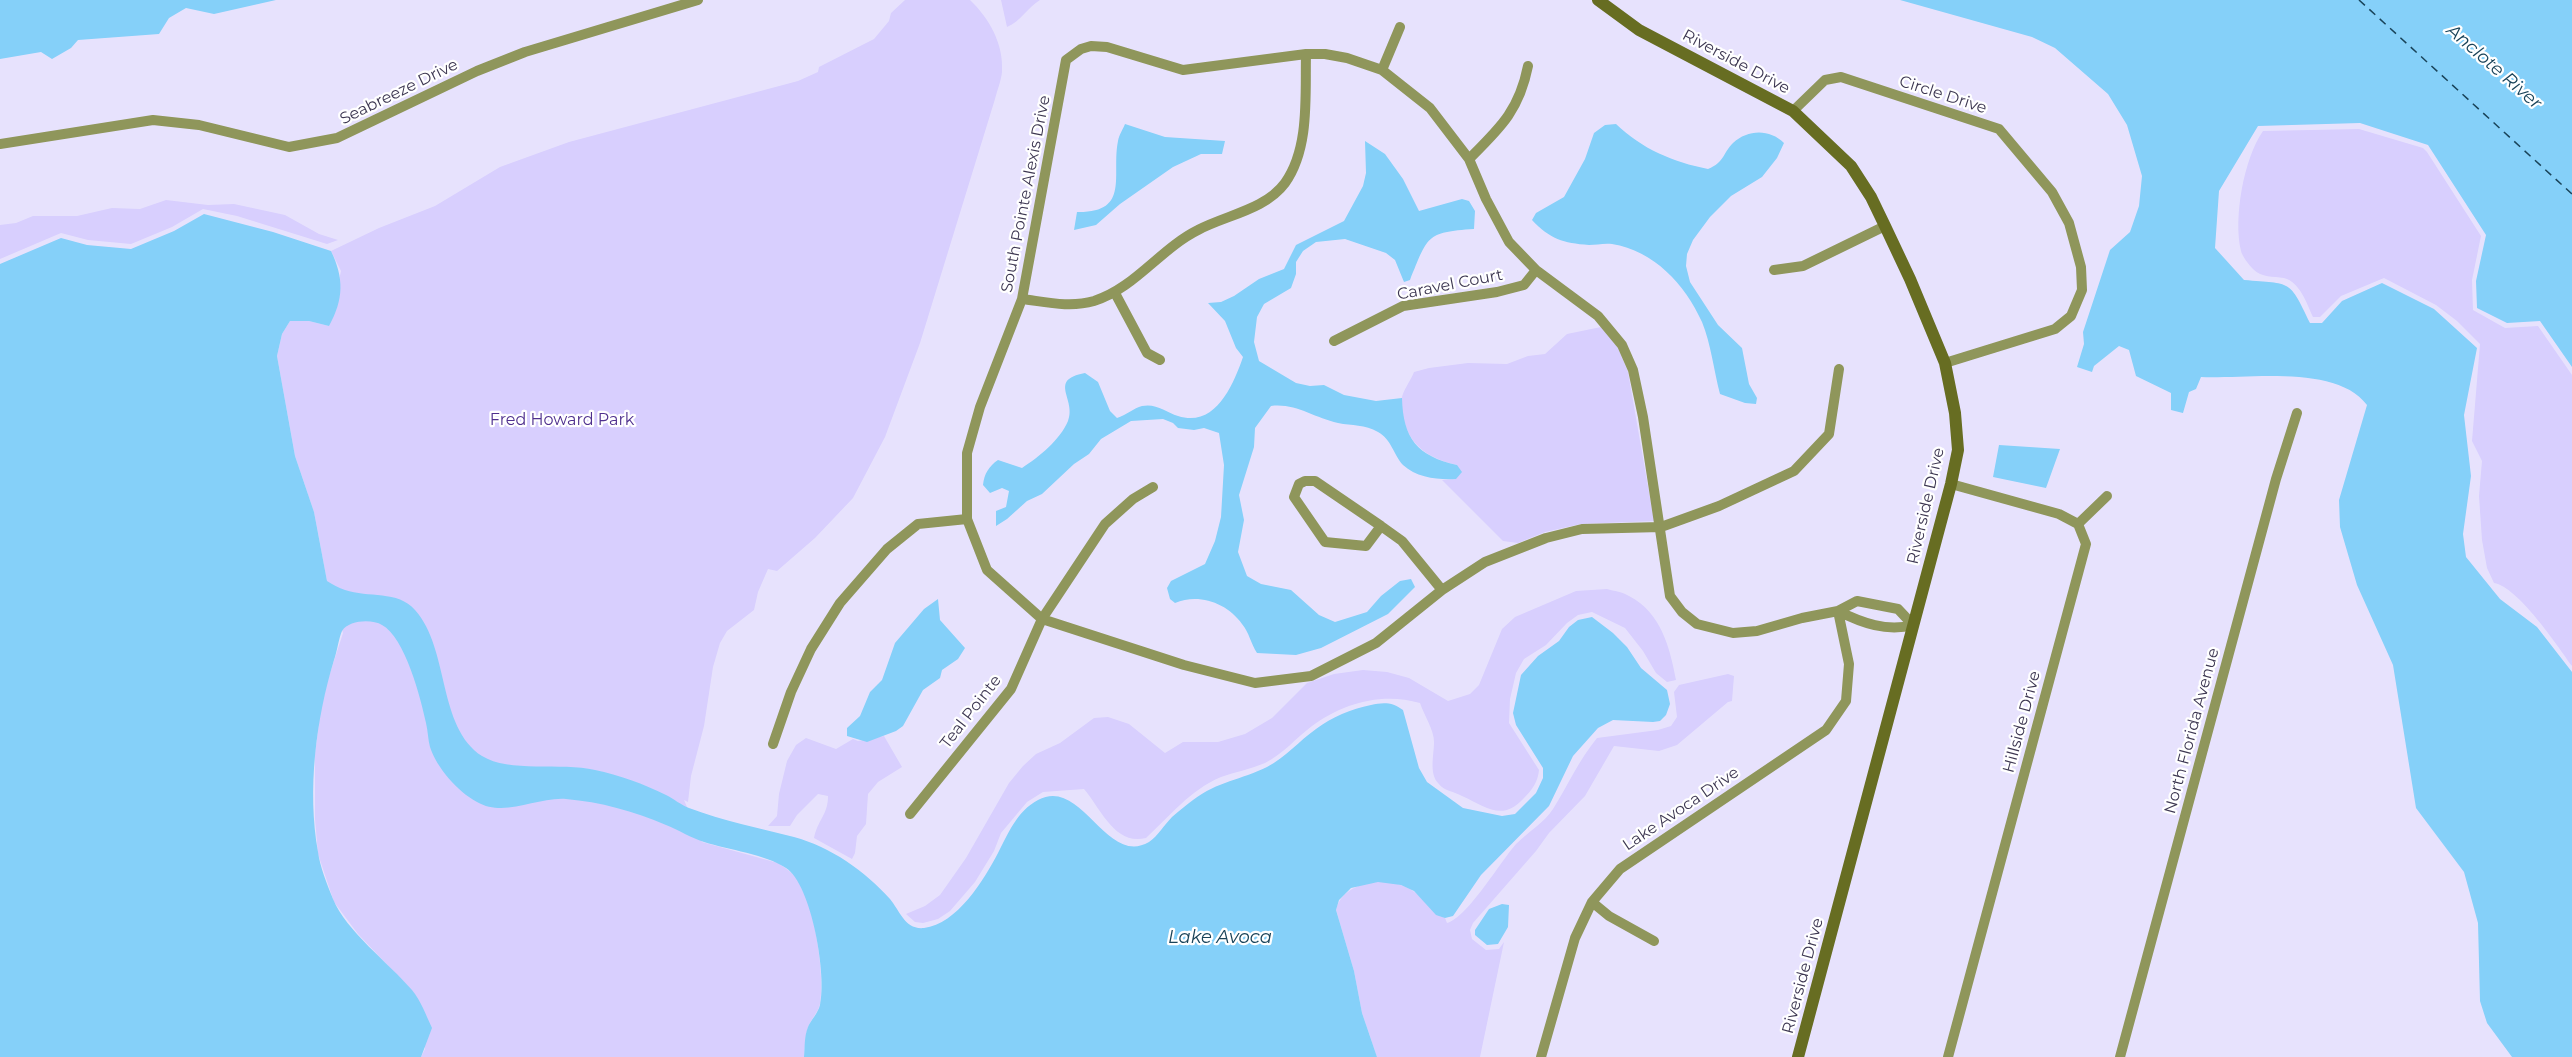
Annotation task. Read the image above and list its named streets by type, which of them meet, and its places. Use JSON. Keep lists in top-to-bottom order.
{
  "streets": {
    "street": [
      "Riverside Drive",
      "Seabreeze Drive",
      "Circle Drive",
      "South Pointe Alexis Drive",
      "Caravel Court",
      "Teal Pointe",
      "Hillside Drive",
      "North Florida Avenue",
      "Lake Avoca Drive"
    ]
  },
  "crossings": [
    ["Riverside Drive", "Circle Drive"],
    ["Riverside Drive", "South Pointe Alexis Drive"],
    ["South Pointe Alexis Drive", "Caravel Court"],
    ["South Pointe Alexis Drive", "Teal Pointe"],
    ["South Pointe Alexis Drive", "Lake Avoca Drive"]
  ],
  "water": ["Anclote River", "Lake Avoca"],
  "parks": ["Fred Howard Park"]
}
